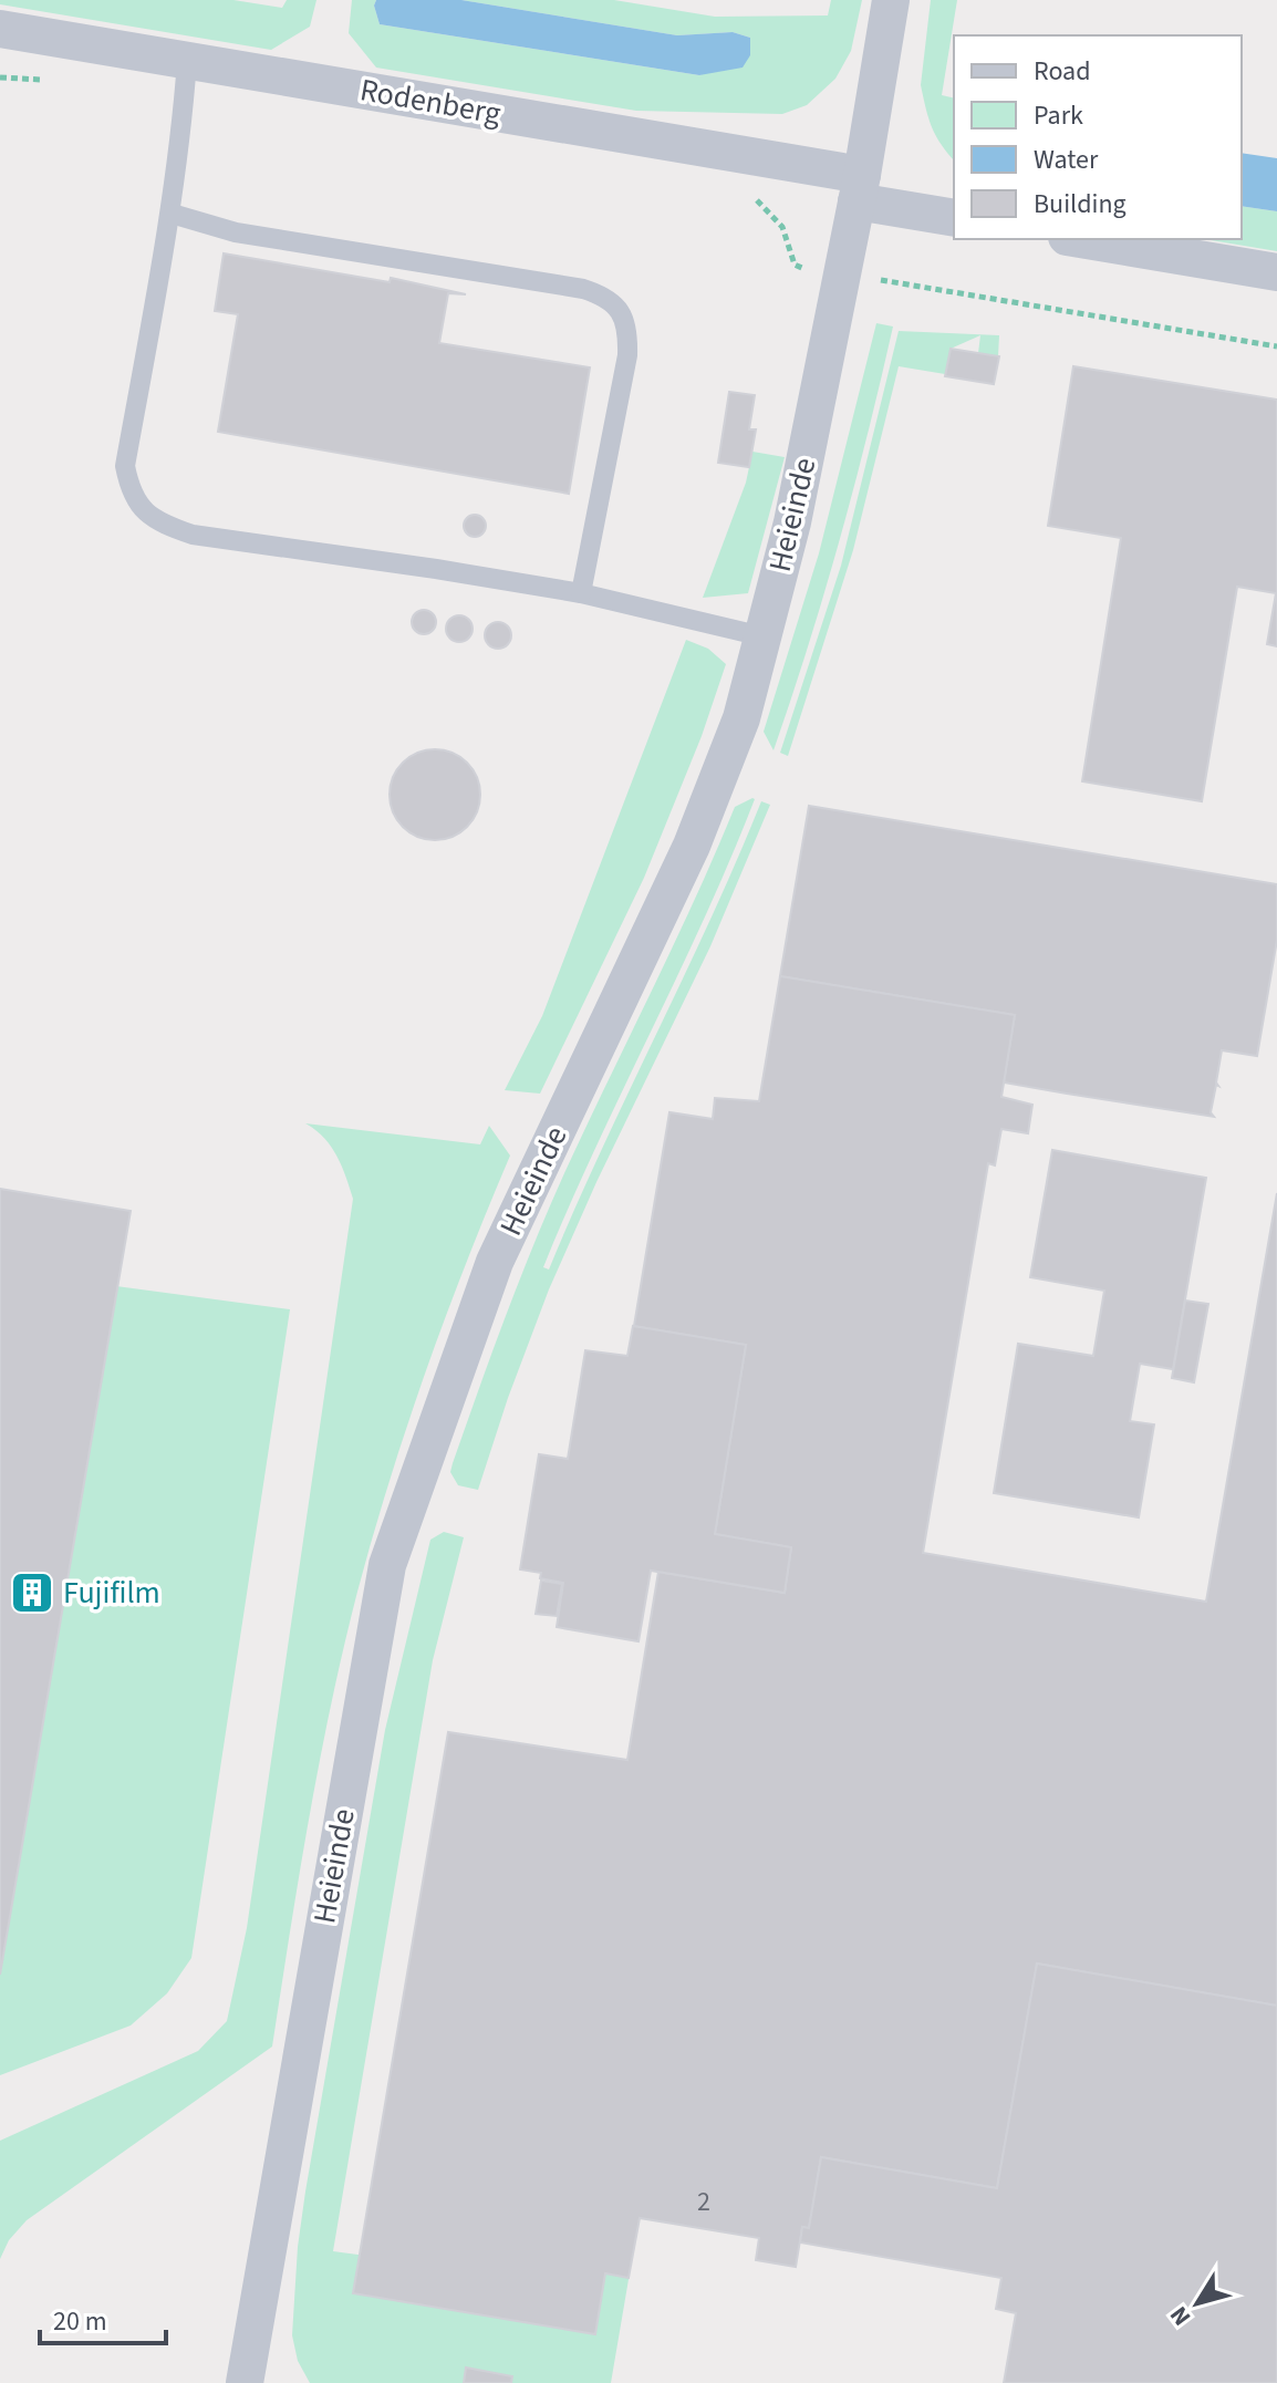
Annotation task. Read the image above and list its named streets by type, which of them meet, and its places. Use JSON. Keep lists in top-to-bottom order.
{
  "streets": {
    "street": ["Rodenberg", "Heieinde"]
  },
  "crossings": [
    ["Rodenberg", "Heieinde"]
  ],
  "places": {
    "building": ["Fujifilm"]
  },
  "house_numbers": ["2"],
  "legend": [
    "Road",
    "Park",
    "Water",
    "Building"
  ],
  "scale_bar": "20 m",
  "north": "bottom left"
}
